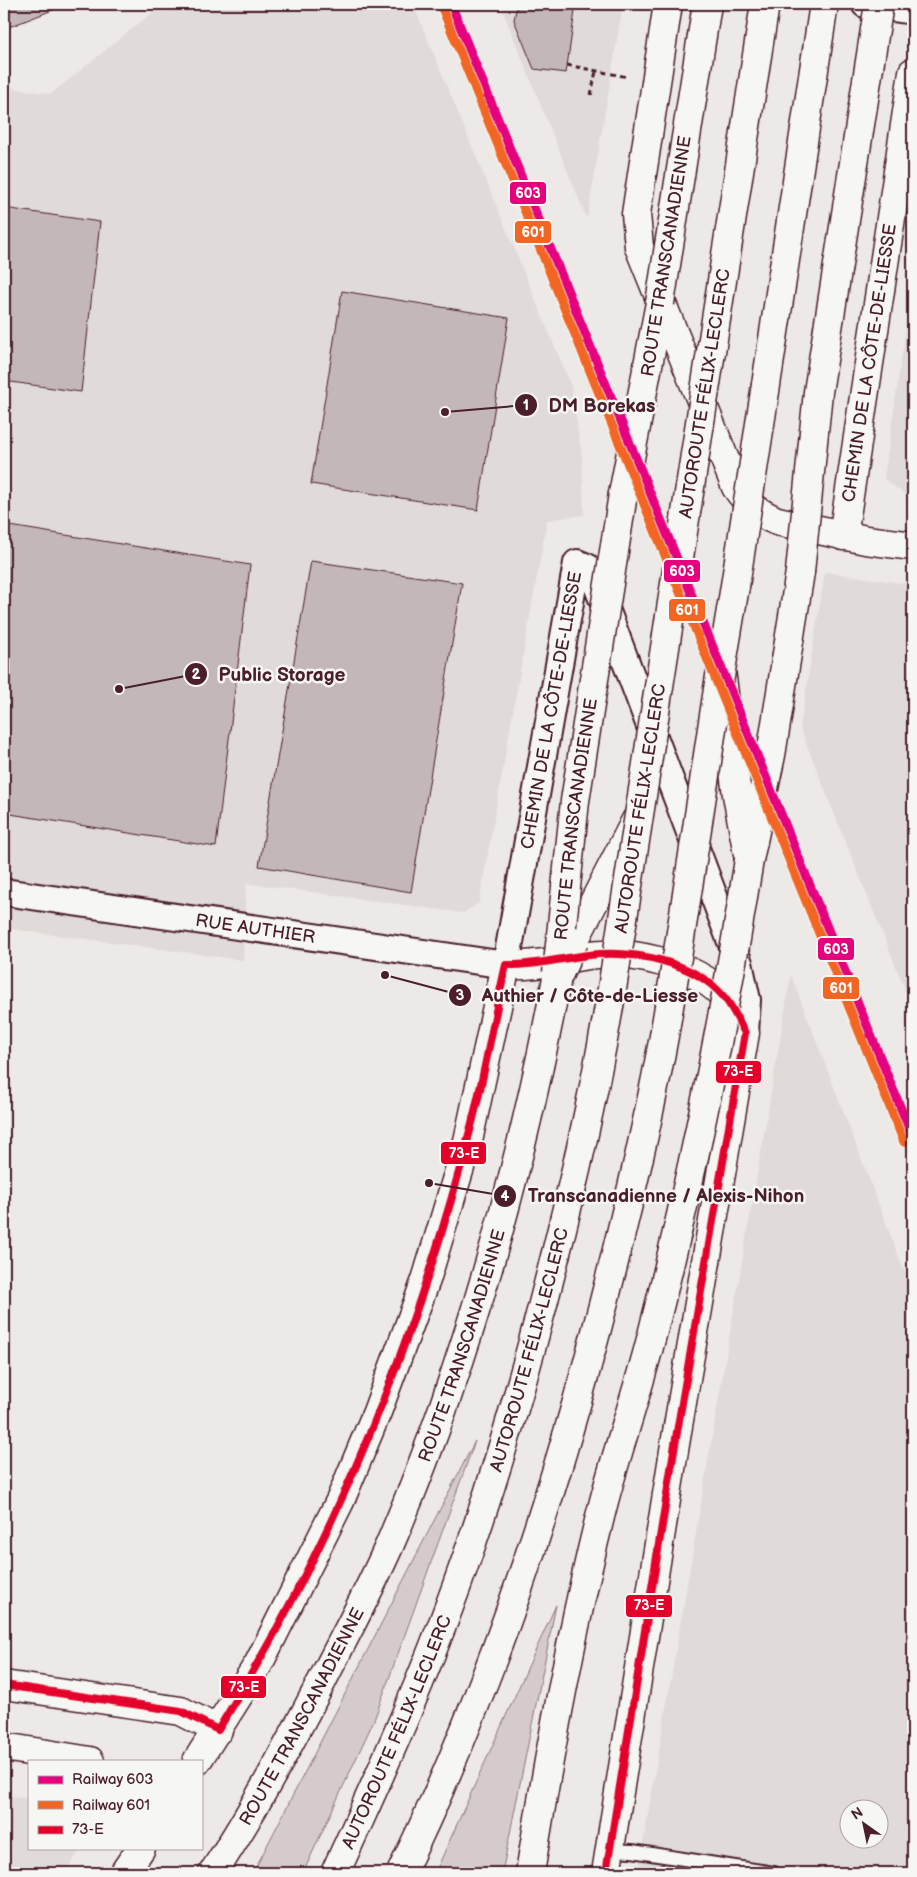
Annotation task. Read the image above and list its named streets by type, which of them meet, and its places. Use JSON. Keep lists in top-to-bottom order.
{
  "streets": {
    "main road": ["ROUTE TRANSCANADIENNE", "CHEMIN DE LA CÔTE-DE-LIESSE", "AUTOROUTE FÉLIX-LECLERC"],
    "street": ["RUE AUTHIER"]
  },
  "crossings": [
    ["CHEMIN DE LA CÔTE-DE-LIESSE", "RUE AUTHIER"]
  ],
  "places": [
    "DM Borekas",
    "Public Storage",
    "Authier / Côte-de-Liesse",
    "Transcanadienne / Alexis-Nihon"
  ],
  "lines": ["rail line 603", "rail line 601", "transit line 73-E"],
  "legend": ["Railway 603", "Railway 601", "73-E"],
  "north": "top left"
}
